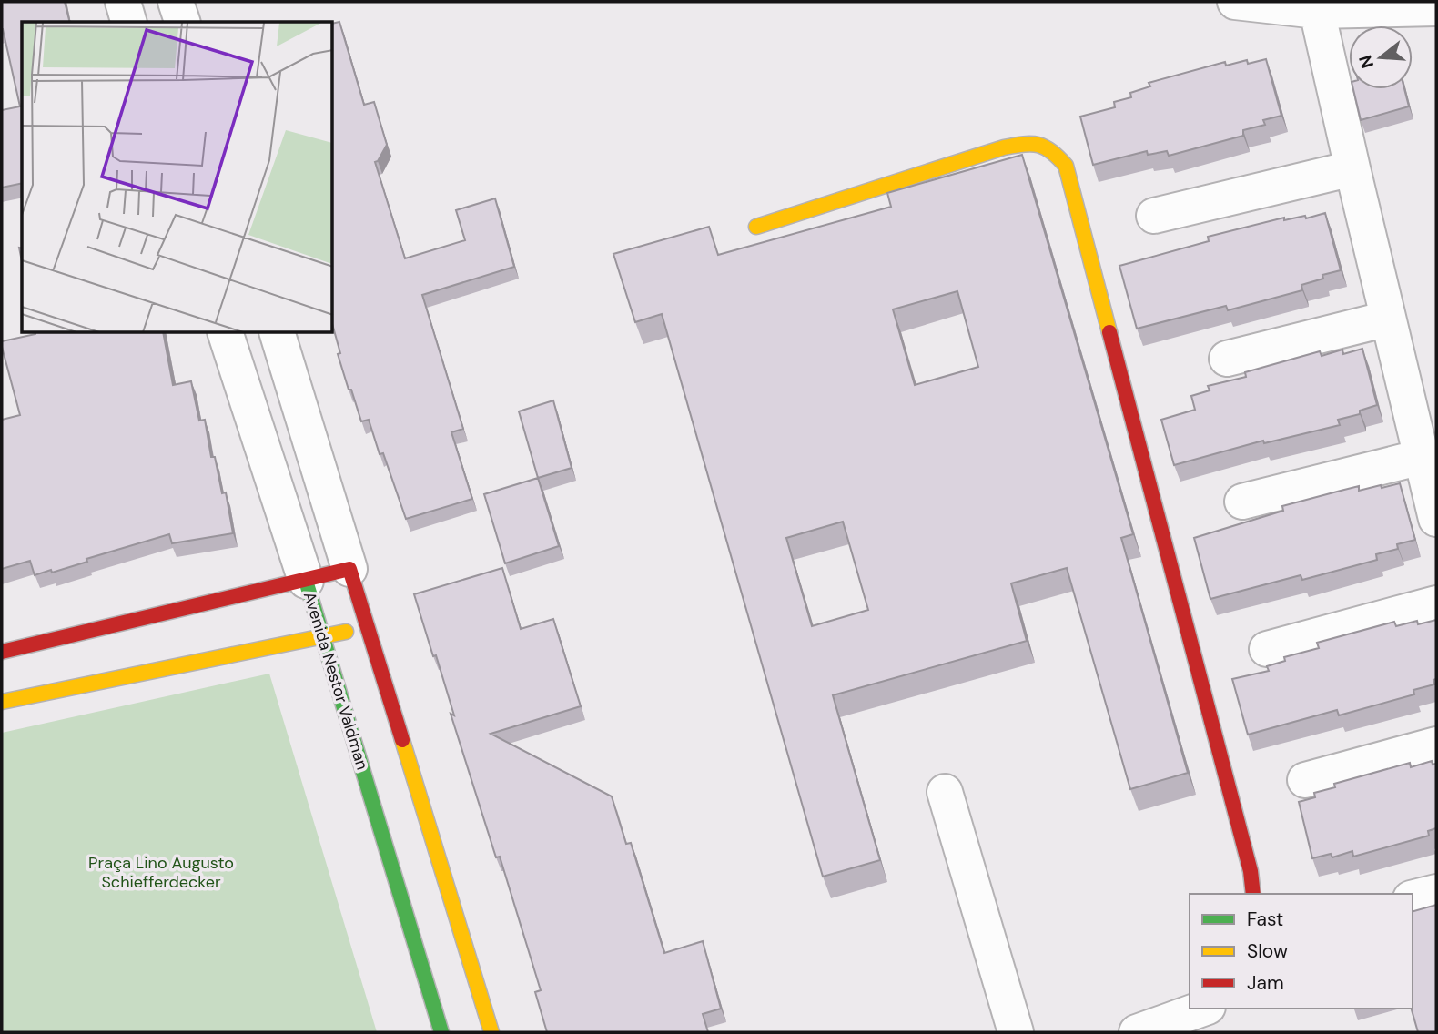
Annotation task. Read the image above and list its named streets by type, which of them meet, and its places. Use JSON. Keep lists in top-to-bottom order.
{
  "streets": {
    "main road": ["Avenida Nestor Valdman"]
  },
  "parks": ["Praça Lino Augusto Schiefferdecker"],
  "legend": ["Fast", "Slow", "Jam"],
  "north": "left"
}
